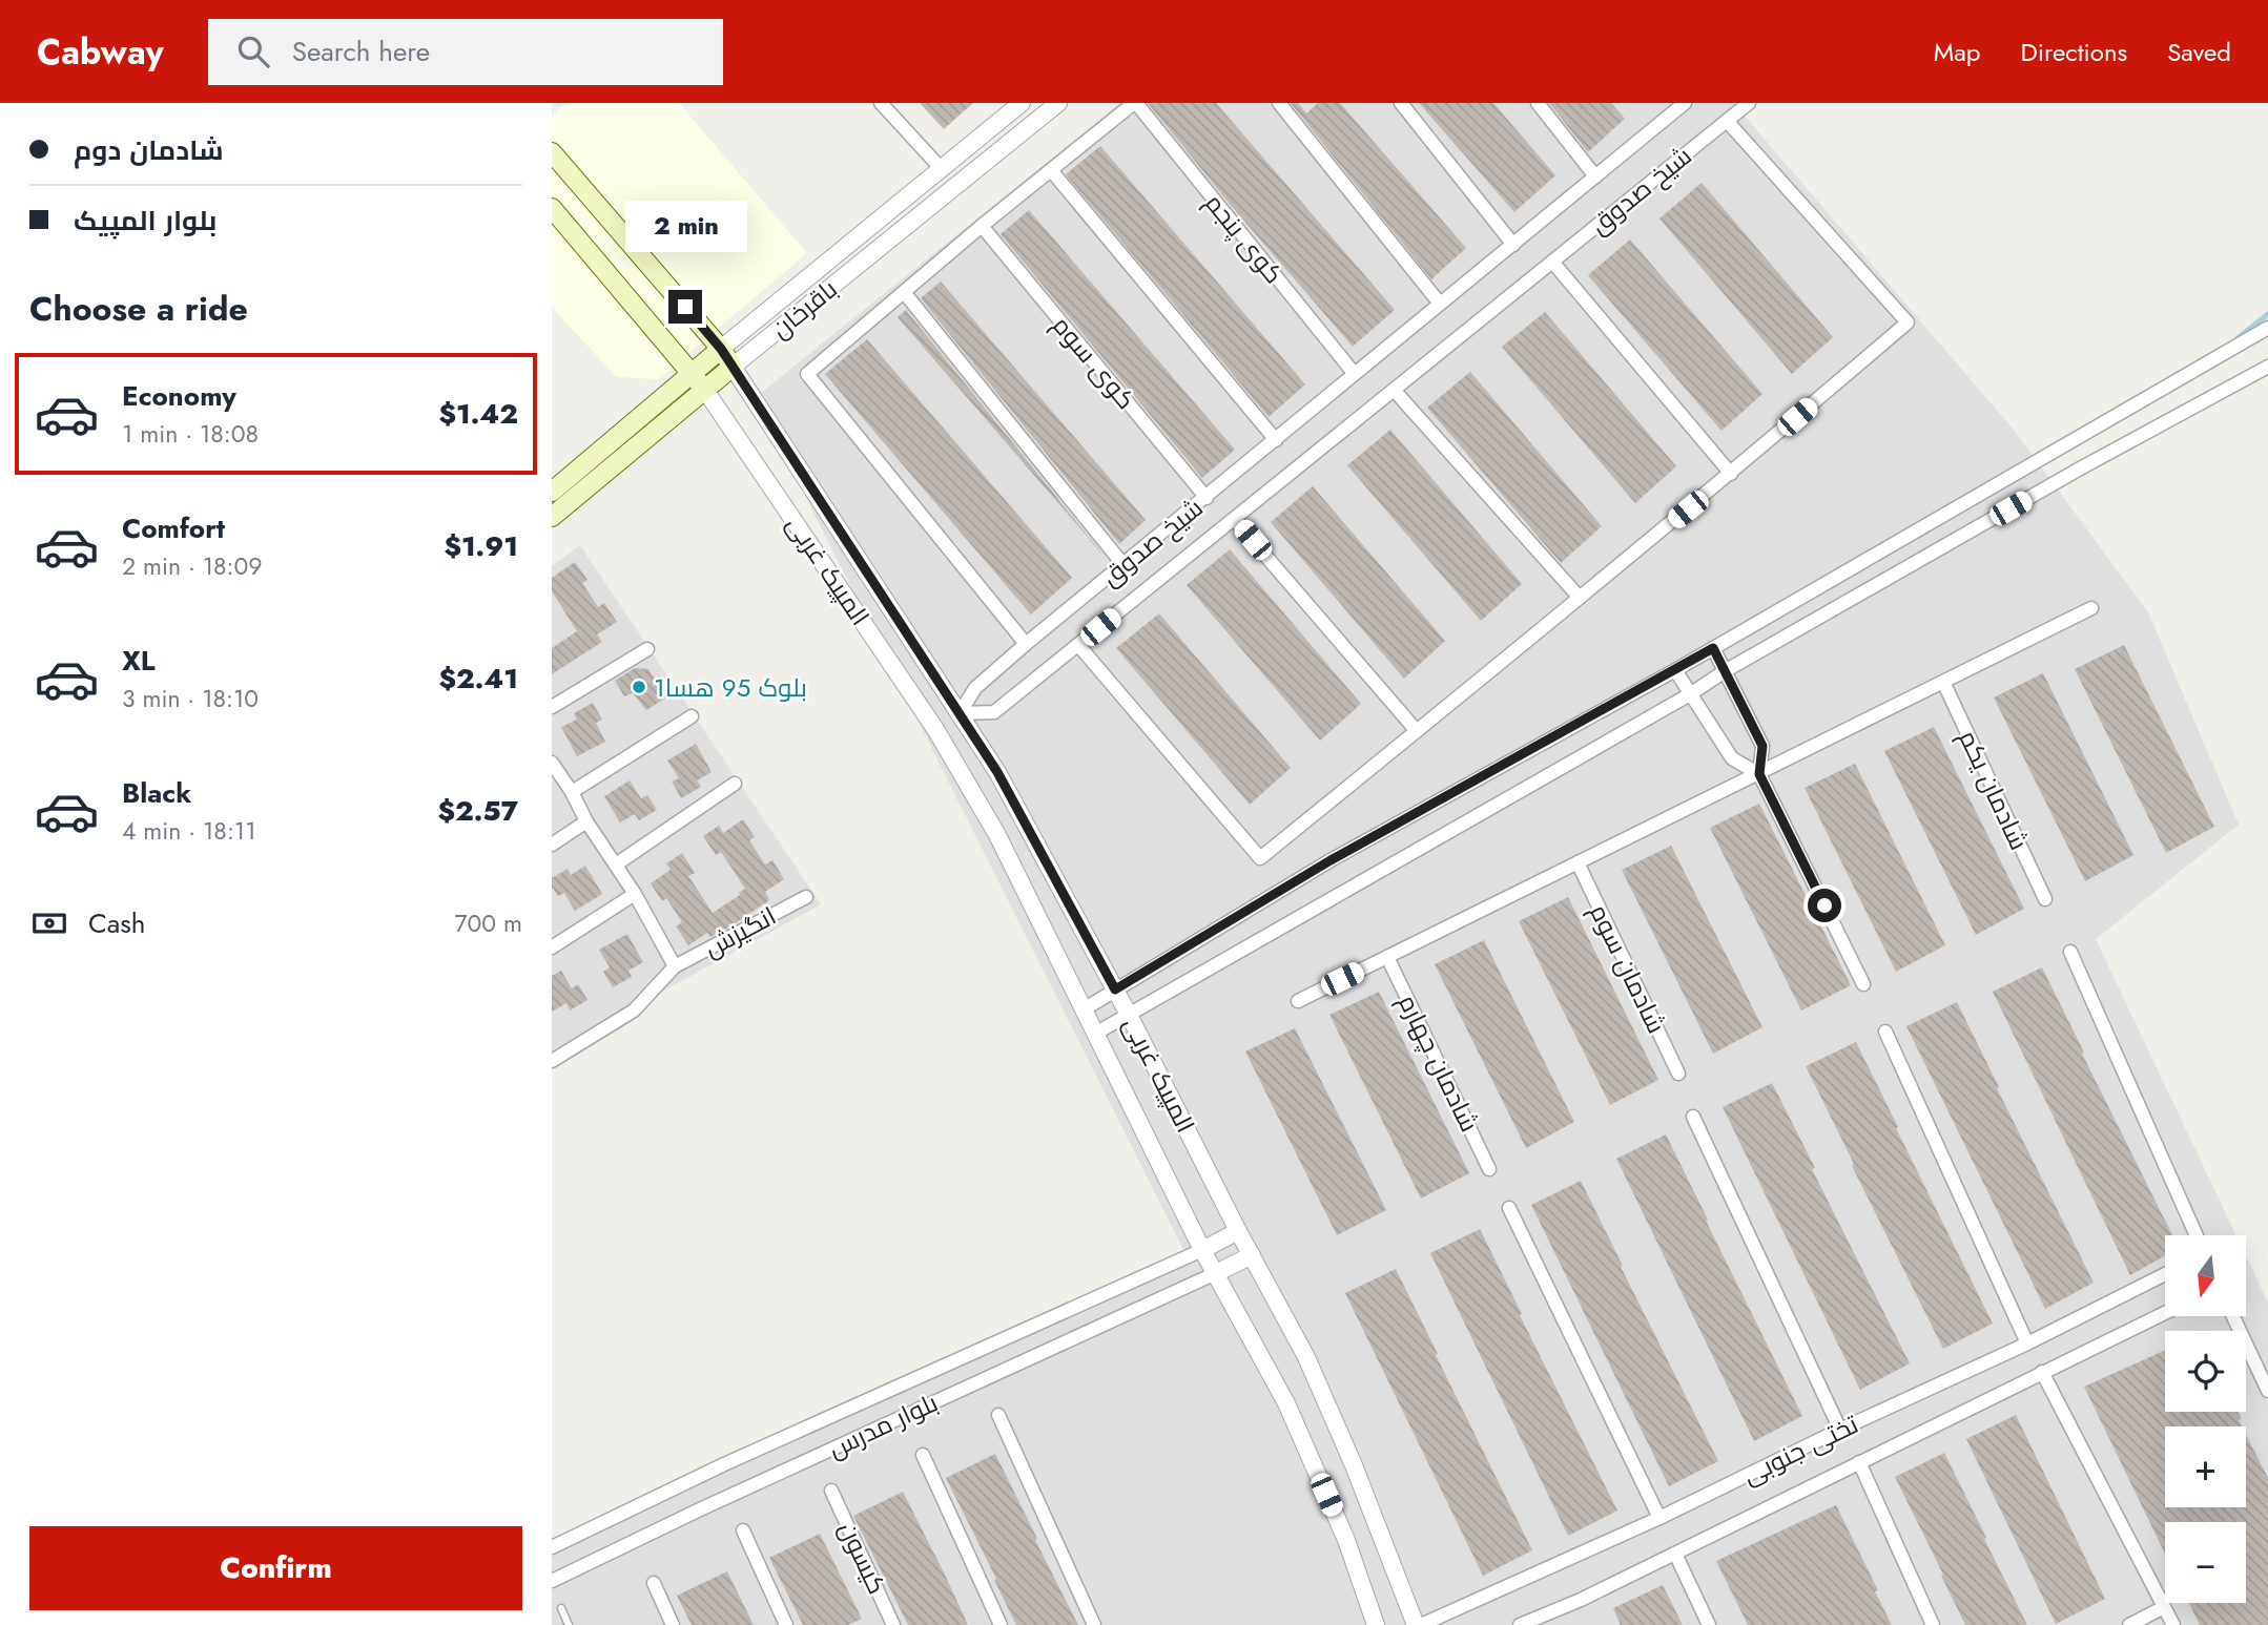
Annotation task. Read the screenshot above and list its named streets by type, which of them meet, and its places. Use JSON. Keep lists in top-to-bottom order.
{
  "streets": {
    "main road": ["باقرخان"],
    "street": [
      "شیخ صدوق",
      "کوی پنجم",
      "کوی سوم",
      "المپیک غربی",
      "شادمان یکم",
      "انگیزش",
      "شادمان سوم",
      "شادمان چهارم",
      "بلوار مدرس",
      "تختی جنوبی",
      "کیسون"
    ]
  },
  "crossings": [
    ["شیخ صدوق", "کوی پنجم"],
    ["شیخ صدوق", "کوی سوم"],
    ["شیخ صدوق", "المپیک غربی"],
    ["باقرخان", "المپیک غربی"],
    ["المپیک غربی", "بلوار مدرس"],
    ["المپیک غربی", "تختی جنوبی"]
  ],
  "places": ["بلوک 95 هسا1"],
  "north": "bottom",
  "page": {
    "header": "Cabway",
    "search": "Search here",
    "nav": ["Map", "Directions", "Saved"],
    "banner": ["شادمان دوم", "بلوار المپیک"],
    "bubble": "2 min",
    "heading": "Choose a ride",
    "list": [
      {
        "name": "Economy",
        "note": "1 min · 18:08",
        "value": "$1.42"
      },
      {
        "name": "Comfort",
        "note": "2 min · 18:09",
        "value": "$1.91"
      },
      {
        "name": "XL",
        "note": "3 min · 18:10",
        "value": "$2.41"
      },
      {
        "name": "Black",
        "note": "4 min · 18:11",
        "value": "$2.57"
      }
    ],
    "pay": ["Cash", "700 m"],
    "map_buttons": ["+", "−"],
    "buttons": "Confirm"
  }
}
